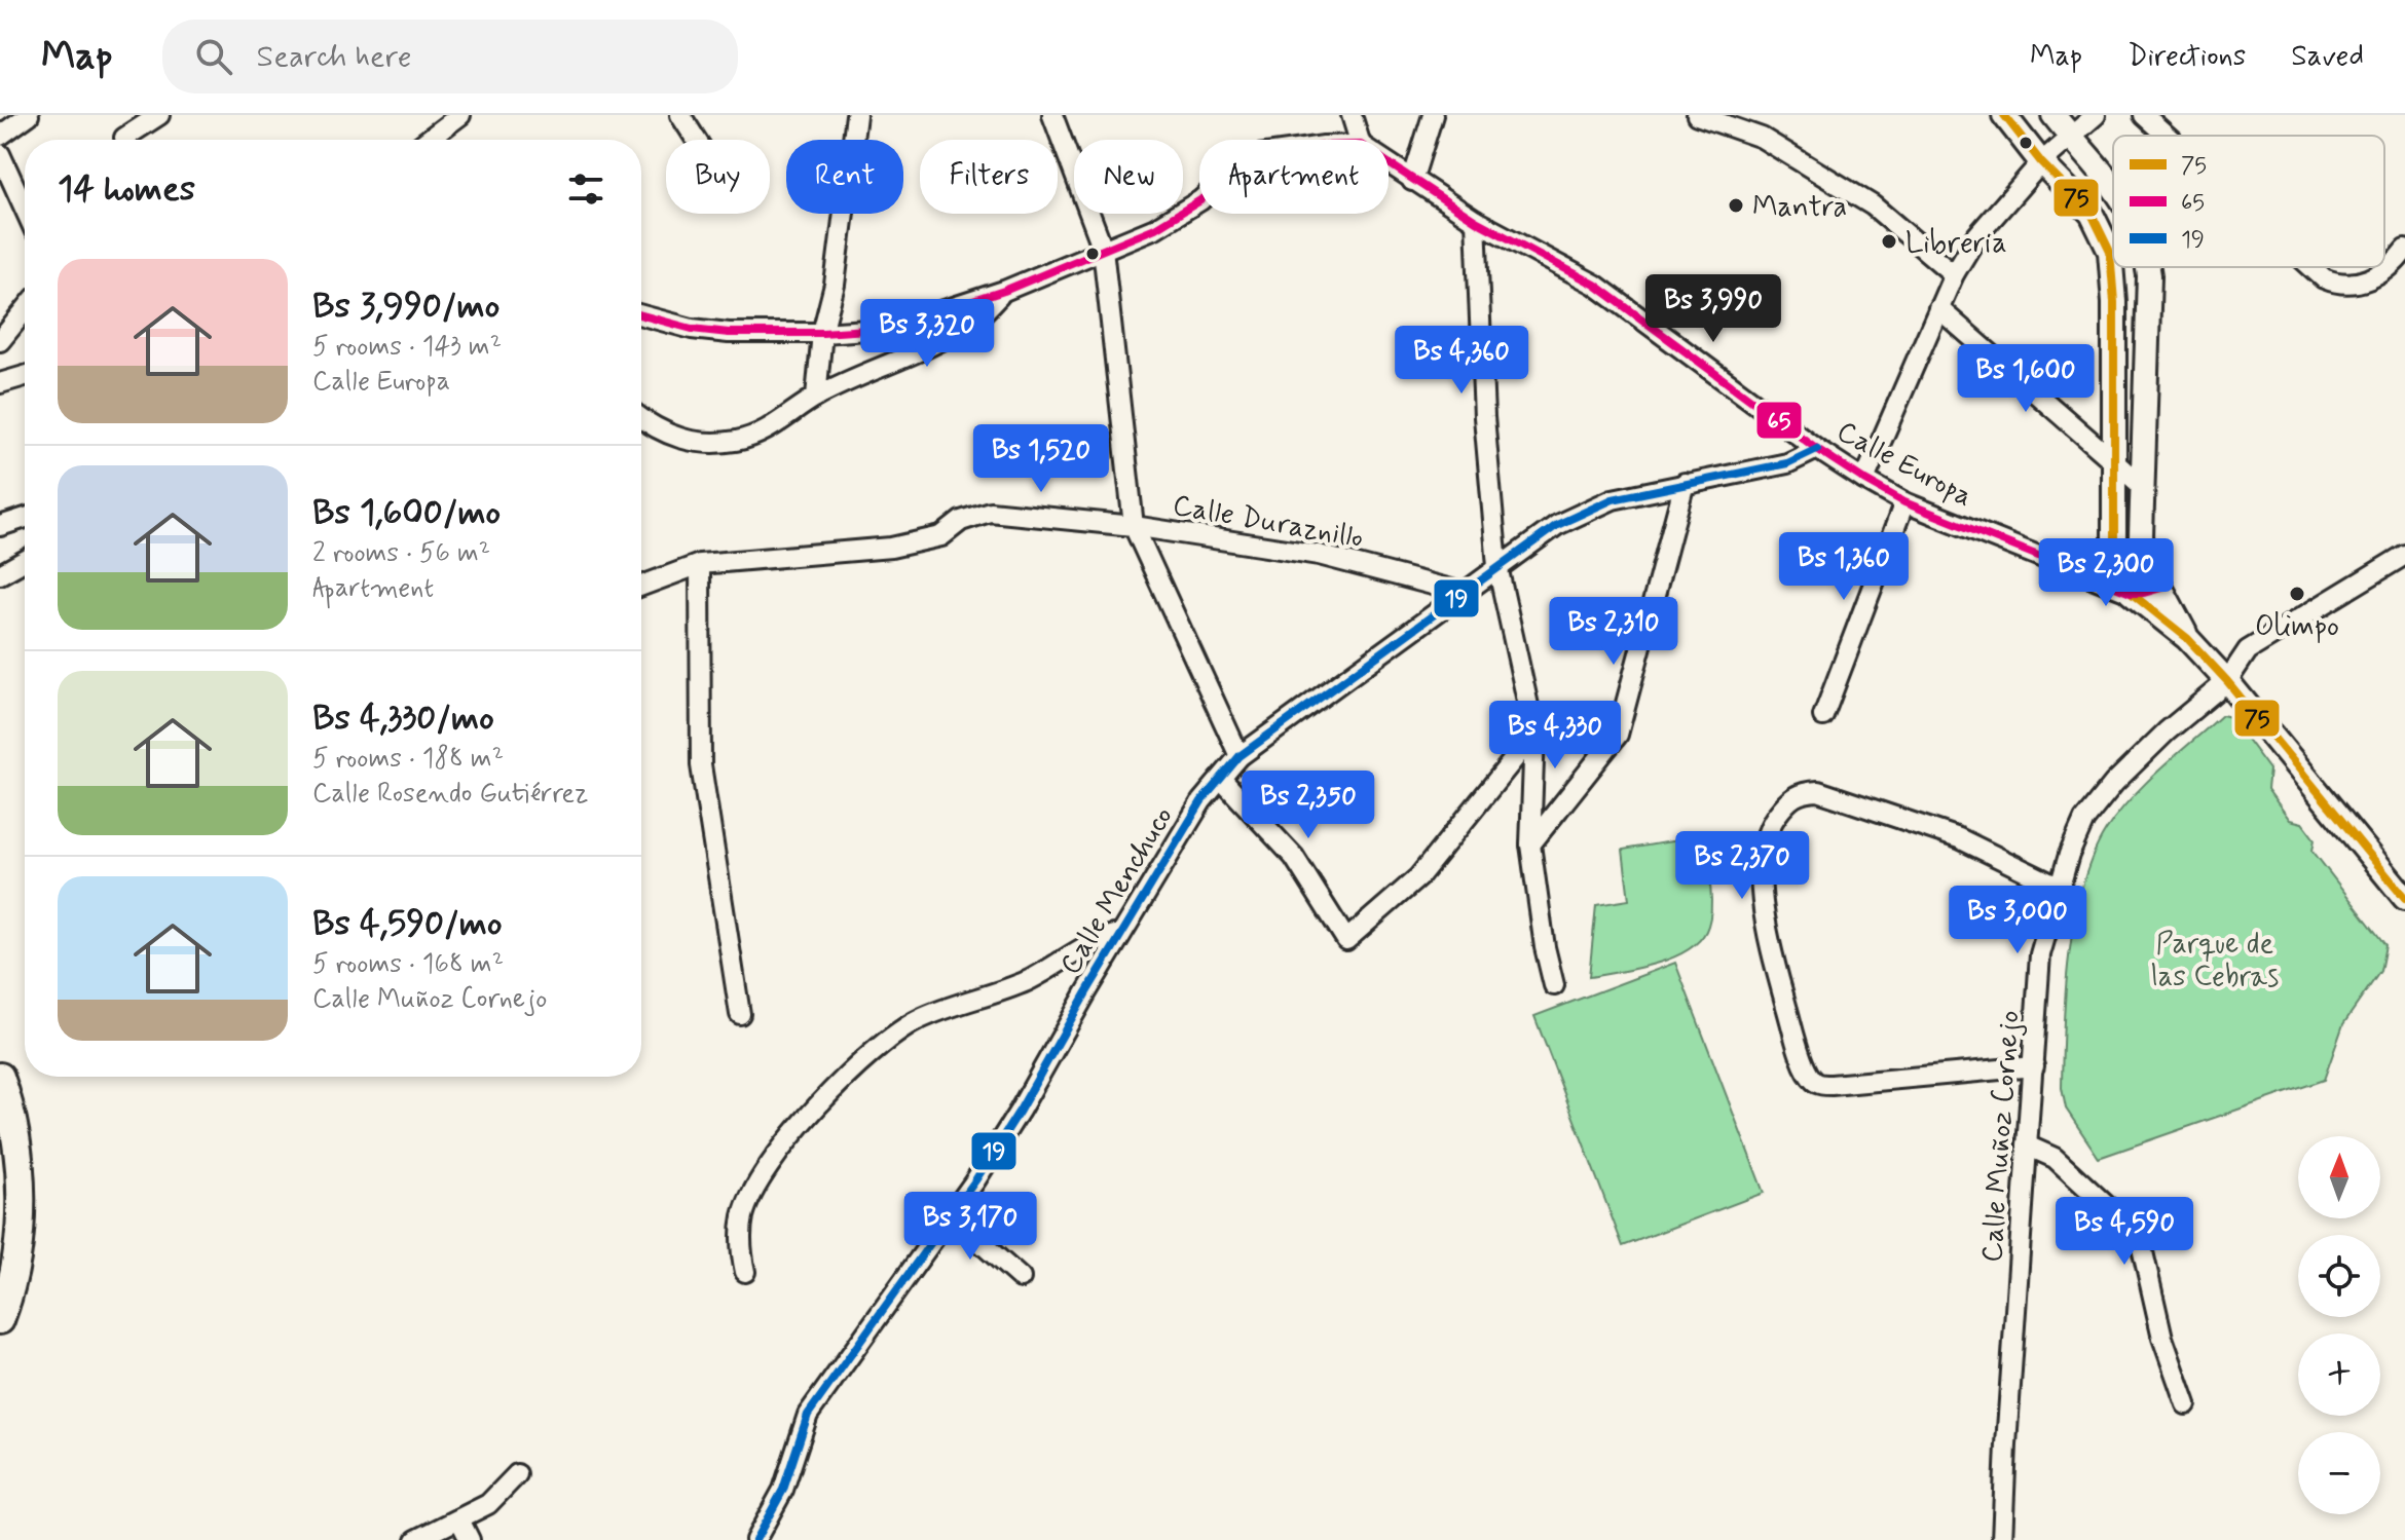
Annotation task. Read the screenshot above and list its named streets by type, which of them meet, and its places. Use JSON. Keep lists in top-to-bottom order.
{
  "streets": {
    "street": [
      "Calle Europa",
      "Calle Duraznillo",
      "Calle Menchuco",
      "Calle Muñoz Cornejo"
    ]
  },
  "crossings": [
    ["Calle Europa", "Calle Menchuco"],
    ["Calle Duraznillo", "Calle Menchuco"]
  ],
  "parks": ["Parque de las Cebras"],
  "places": ["Mantra", "Libreria", "Olimpo"],
  "lines": ["transit line 75", "transit line 65", "transit line 19"],
  "legend": ["75", "65", "19"],
  "north": "top",
  "page": {
    "header": "Map",
    "search": "Search here",
    "nav": ["Map", "Directions", "Saved"],
    "chip": [
      "Buy",
      "Rent",
      "Filters",
      "New",
      "Apartment"
    ],
    "heading": "14 homes",
    "list": [
      {
        "name": "Bs 3,990/mo",
        "note": "5 rooms · 143 m² · Calle Europa"
      },
      {
        "name": "Bs 1,600/mo",
        "note": "2 rooms · 56 m² · Apartment"
      },
      {
        "name": "Bs 4,330/mo",
        "note": "5 rooms · 188 m² · Calle Rosendo Gutiérrez"
      },
      {
        "name": "Bs 4,590/mo",
        "note": "5 rooms · 168 m² · Calle Muñoz Cornejo"
      }
    ],
    "price": [
      "Bs 3,990",
      "Bs 3,320",
      "Bs 4,360",
      "Bs 1,600",
      "Bs 1,520",
      "Bs 1,360",
      "Bs 2,300",
      "Bs 2,310",
      "Bs 4,330",
      "Bs 2,350",
      "Bs 2,370",
      "Bs 3,000",
      "Bs 3,170",
      "Bs 4,590"
    ],
    "map_buttons": ["+", "−"]
  }
}
